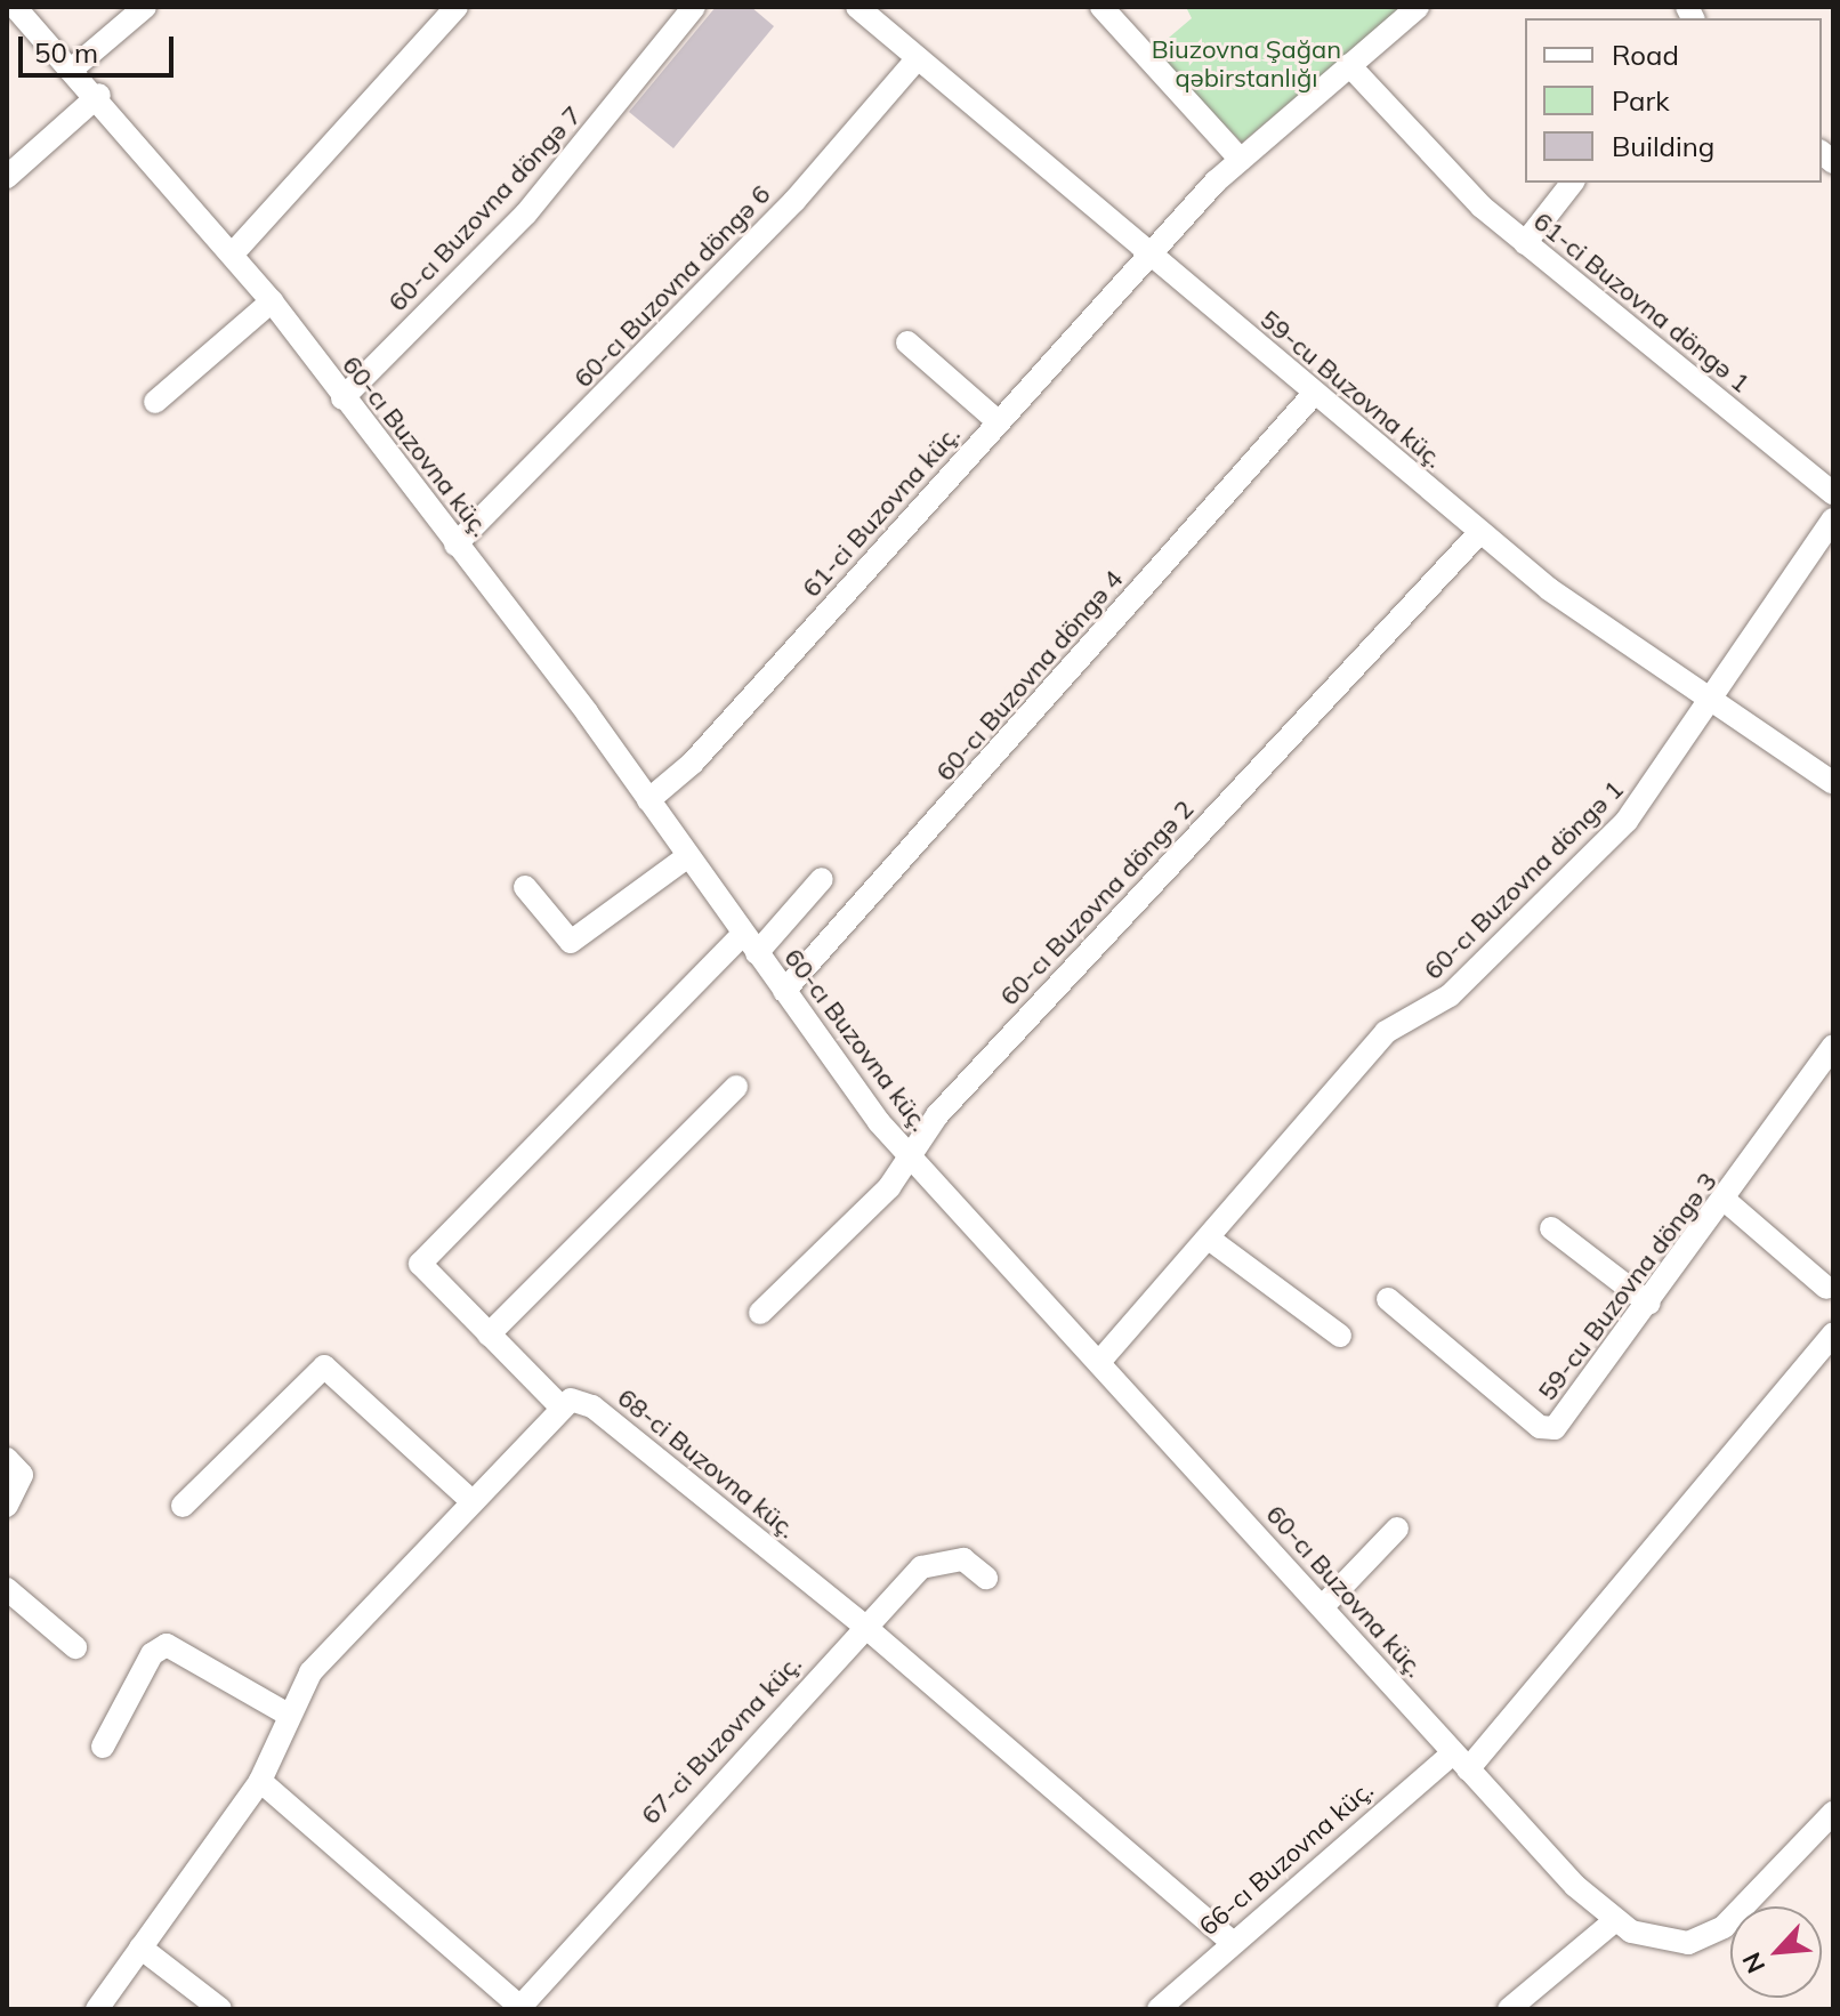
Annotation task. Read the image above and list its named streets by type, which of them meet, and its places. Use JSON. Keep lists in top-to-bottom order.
{
  "streets": {
    "street": [
      "60-cı Buzovna döngə 7",
      "60-cı Buzovna döngə 6",
      "61-ci Buzovna döngə 1",
      "59-cu Buzovna küç.",
      "60-cı Buzovna küç.",
      "61-ci Buzovna küç.",
      "60-cı Buzovna döngə 4",
      "60-cı Buzovna döngə 1",
      "60-cı Buzovna döngə 2",
      "59-cu Buzovna döngə 3",
      "68-ci Buzovna küç.",
      "67-ci Buzovna küç.",
      "66-cı Buzovna küç."
    ]
  },
  "crossings": [
    ["60-cı Buzovna döngə 7", "60-cı Buzovna küç."],
    ["60-cı Buzovna döngə 6", "59-cu Buzovna küç."],
    ["60-cı Buzovna döngə 6", "60-cı Buzovna küç."],
    ["61-ci Buzovna döngə 1", "61-ci Buzovna küç."],
    ["59-cu Buzovna küç.", "61-ci Buzovna küç."],
    ["59-cu Buzovna küç.", "60-cı Buzovna döngə 4"],
    ["59-cu Buzovna küç.", "60-cı Buzovna döngə 1"],
    ["59-cu Buzovna küç.", "60-cı Buzovna döngə 2"],
    ["60-cı Buzovna küç.", "61-ci Buzovna küç."],
    ["60-cı Buzovna küç.", "60-cı Buzovna döngə 4"],
    ["60-cı Buzovna küç.", "60-cı Buzovna döngə 1"],
    ["60-cı Buzovna küç.", "60-cı Buzovna döngə 2"],
    ["60-cı Buzovna küç.", "66-cı Buzovna küç."],
    ["68-ci Buzovna küç.", "67-ci Buzovna küç."],
    ["68-ci Buzovna küç.", "66-cı Buzovna küç."]
  ],
  "parks": ["Biuzovna Şağan qəbirstanlığı"],
  "legend": ["Road", "Park", "Building"],
  "scale_bar": "50 m",
  "north": "bottom left"
}
